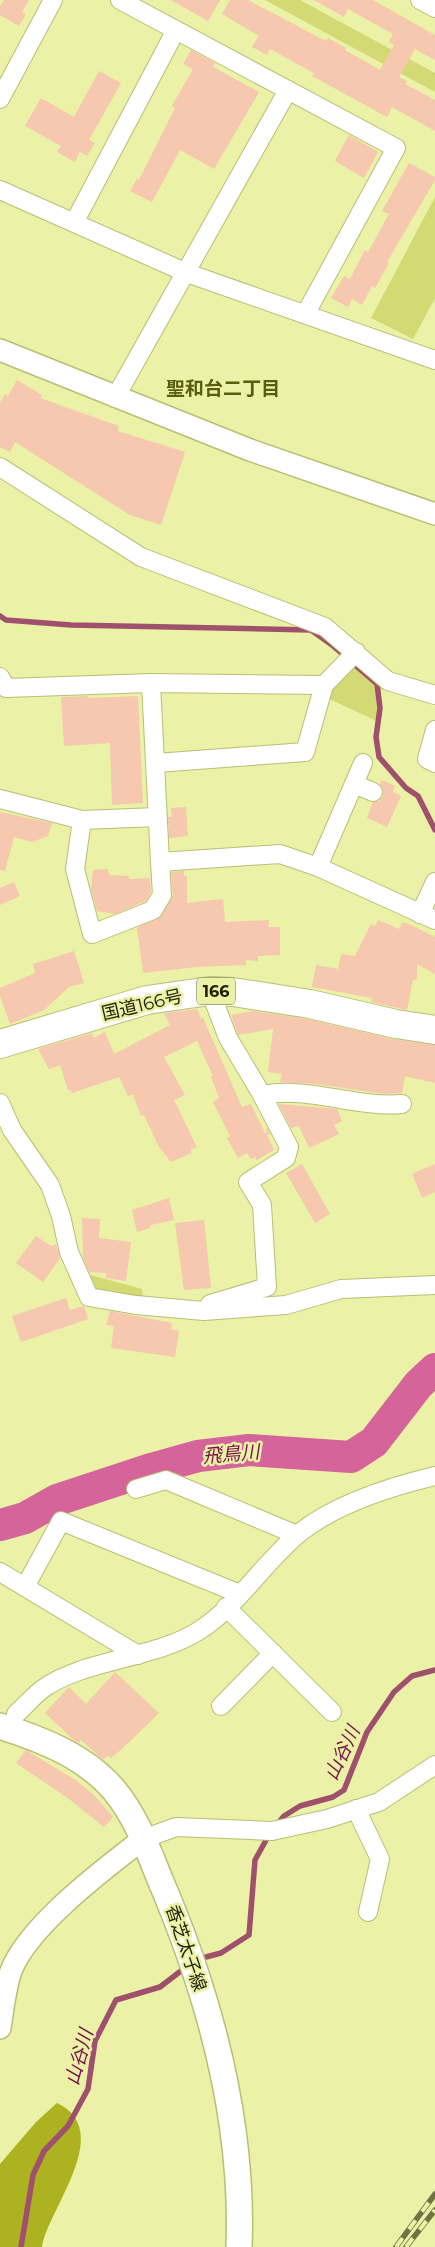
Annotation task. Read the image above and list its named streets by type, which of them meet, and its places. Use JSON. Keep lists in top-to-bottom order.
{
  "streets": {
    "highway": ["166", "国道166号"],
    "main road": ["香芝太子線"]
  },
  "districts": ["聖和台二丁目"],
  "water": ["飛鳥川", "山谷川"]
}
